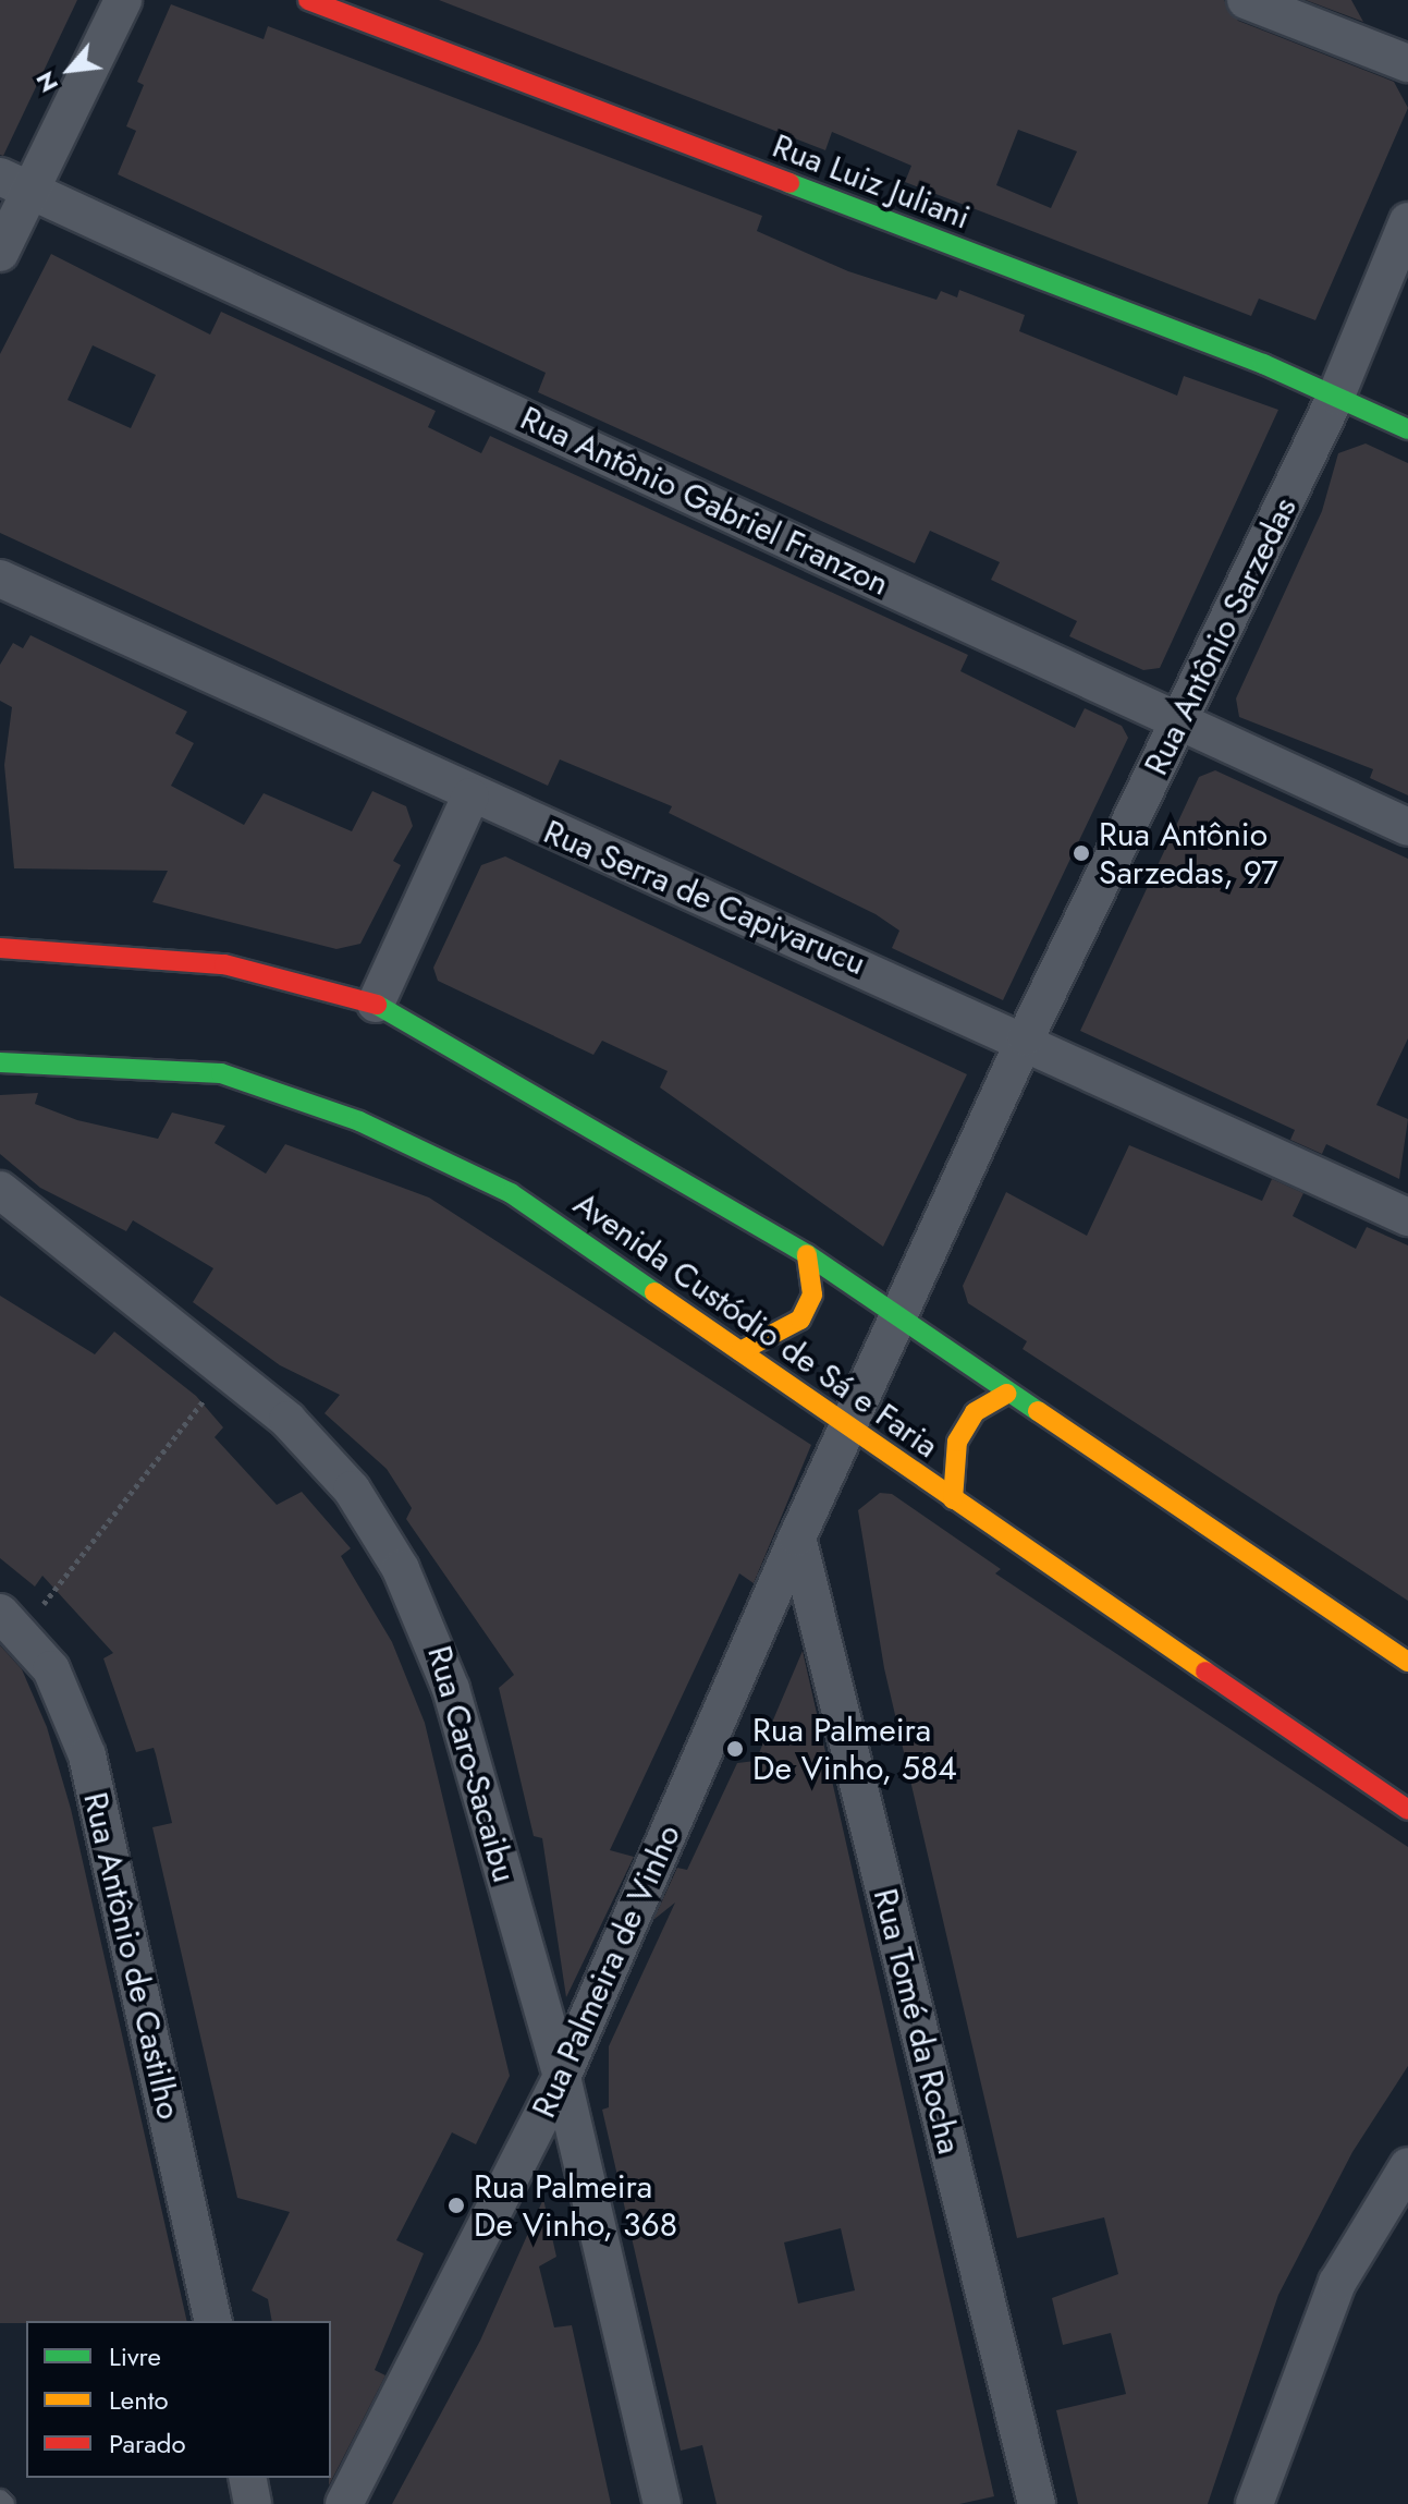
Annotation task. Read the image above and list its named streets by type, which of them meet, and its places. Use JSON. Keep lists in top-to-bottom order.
{
  "streets": {
    "street": [
      "Rua Luiz Juliani",
      "Rua Antônio Gabriel Franzon",
      "Rua Antônio Sarzedas",
      "Rua Serra de Capivarucu",
      "Avenida Custódio de Sá e Faria",
      "Rua Caro-Sacaibu",
      "Rua Antônio de Castilho",
      "Rua Palmeira de Vinho",
      "Rua Tomé da Rocha"
    ]
  },
  "crossings": [
    ["Rua Luiz Juliani", "Rua Antônio Sarzedas"],
    ["Rua Antônio Gabriel Franzon", "Rua Antônio Sarzedas"],
    ["Rua Antônio Sarzedas", "Rua Serra de Capivarucu"],
    ["Rua Antônio Sarzedas", "Avenida Custódio de Sá e Faria"],
    ["Rua Antônio Sarzedas", "Rua Palmeira de Vinho"],
    ["Avenida Custódio de Sá e Faria", "Rua Palmeira de Vinho"],
    ["Rua Caro-Sacaibu", "Rua Palmeira de Vinho"],
    ["Rua Palmeira de Vinho", "Rua Tomé da Rocha"]
  ],
  "places": ["Rua Antônio Sarzedas, 97", "Rua Palmeira De Vinho, 584", "Rua Palmeira De Vinho, 368"],
  "legend": ["Livre", "Lento", "Parado"],
  "north": "bottom left"
}
